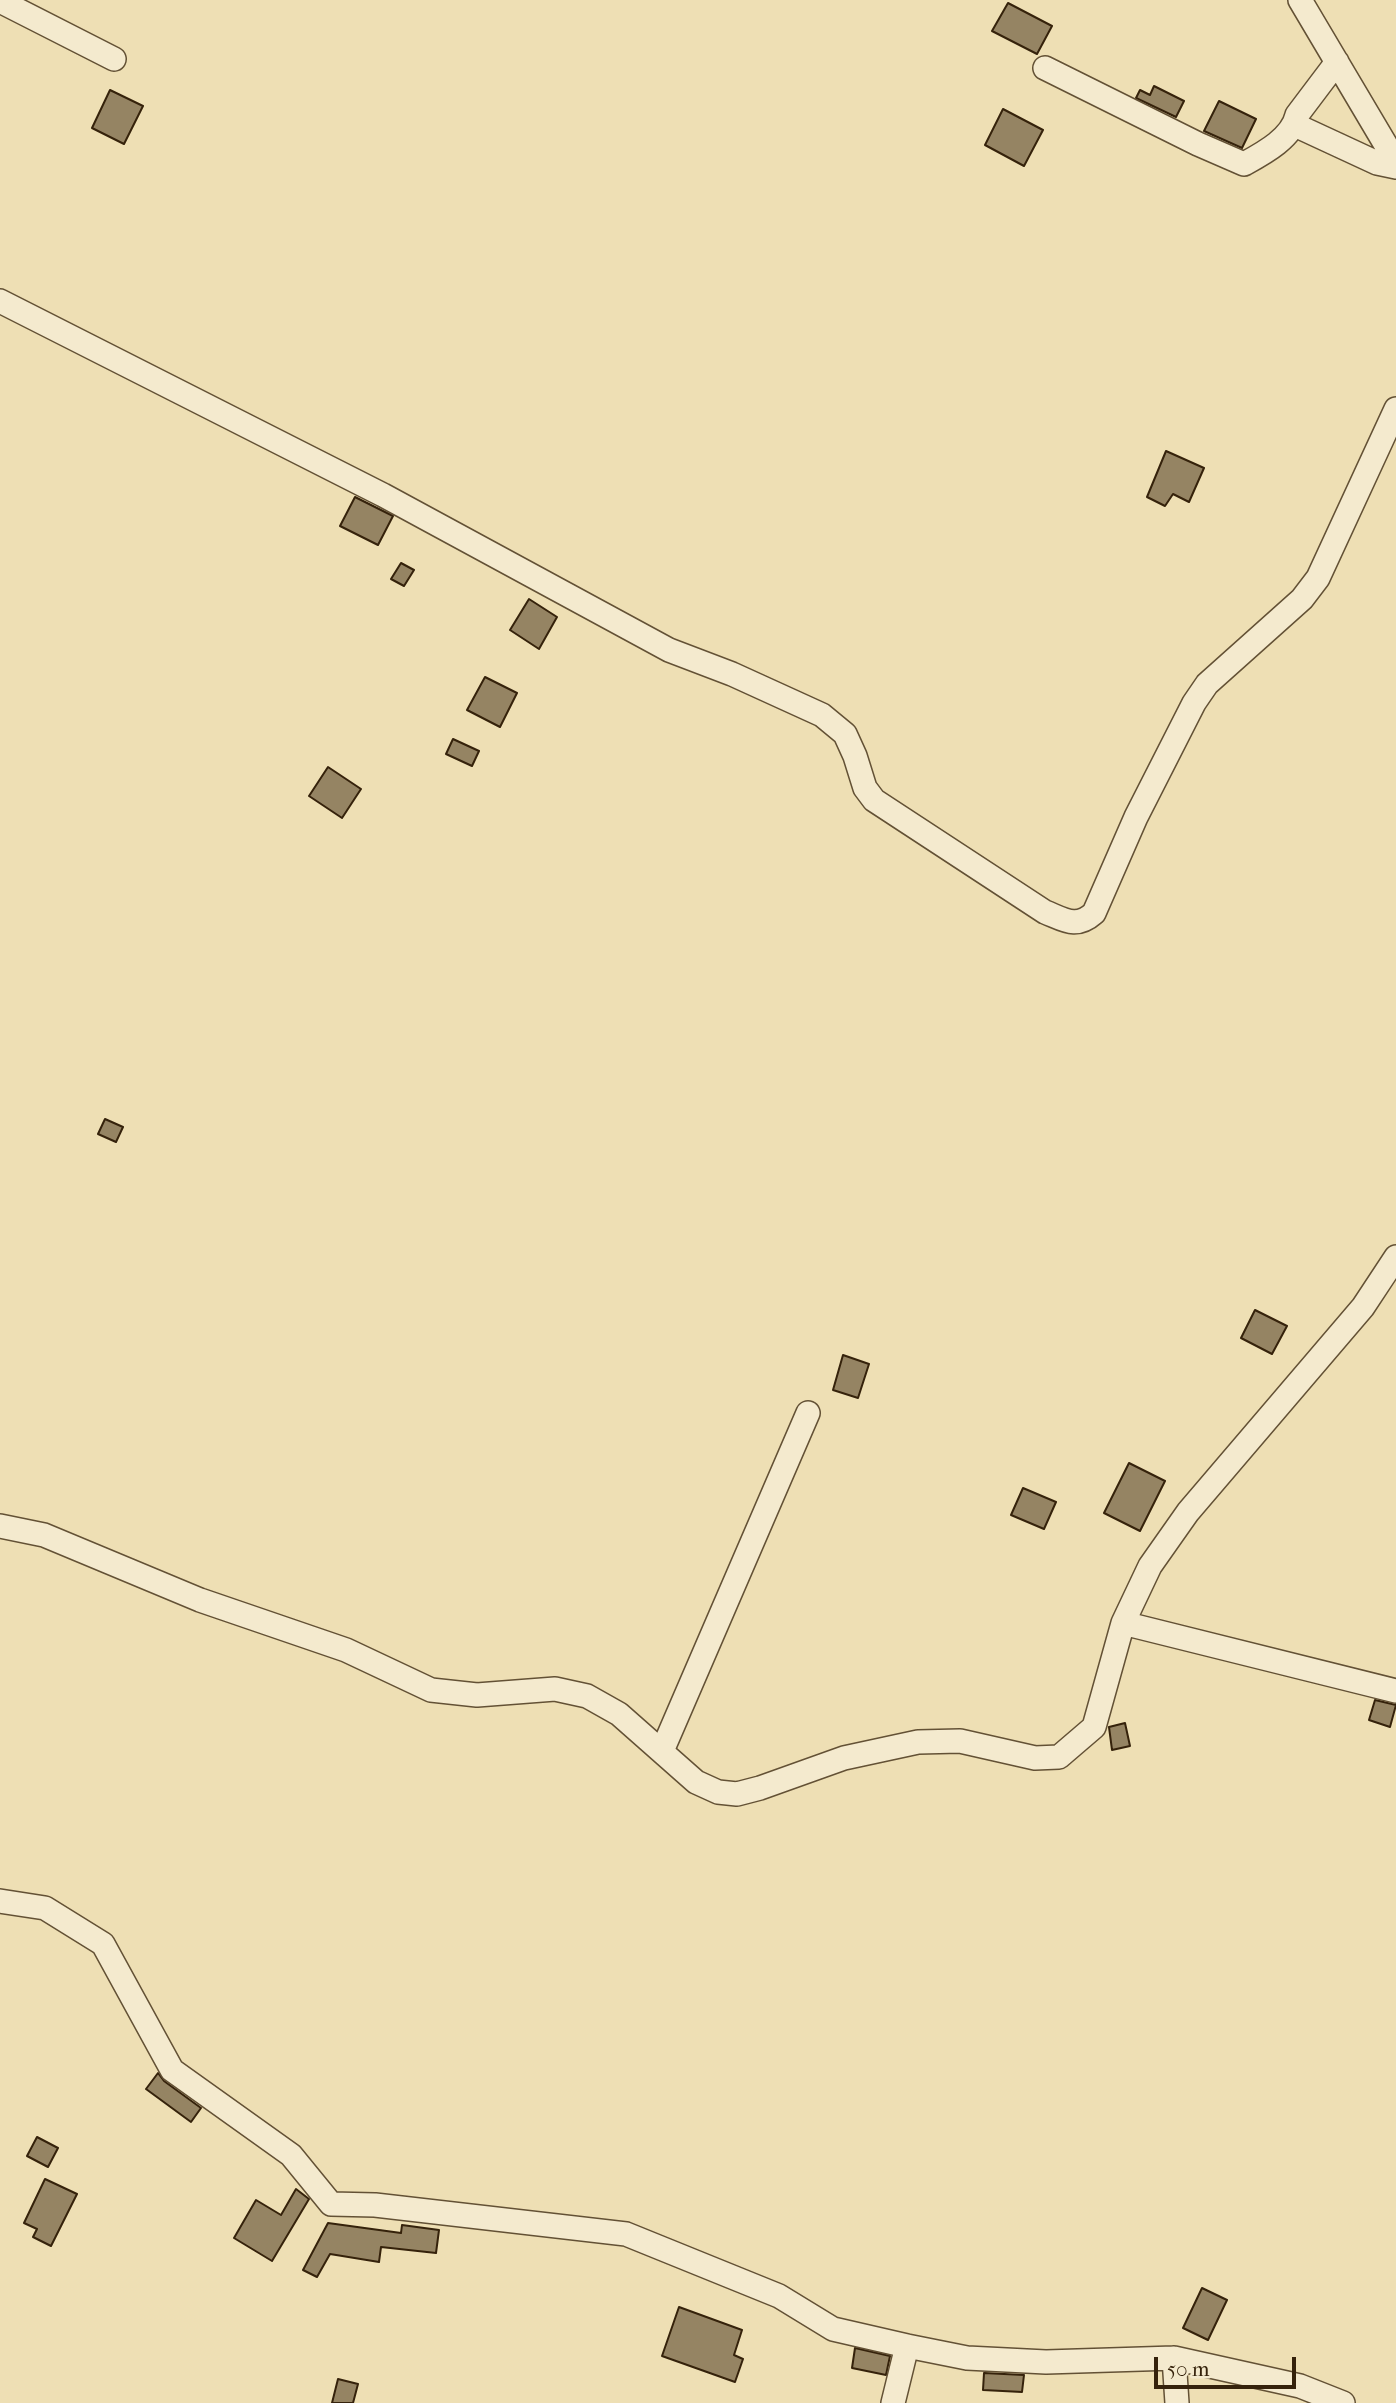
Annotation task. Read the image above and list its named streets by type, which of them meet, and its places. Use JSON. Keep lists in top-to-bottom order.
{
  "scale_bar": "50 m"
}
